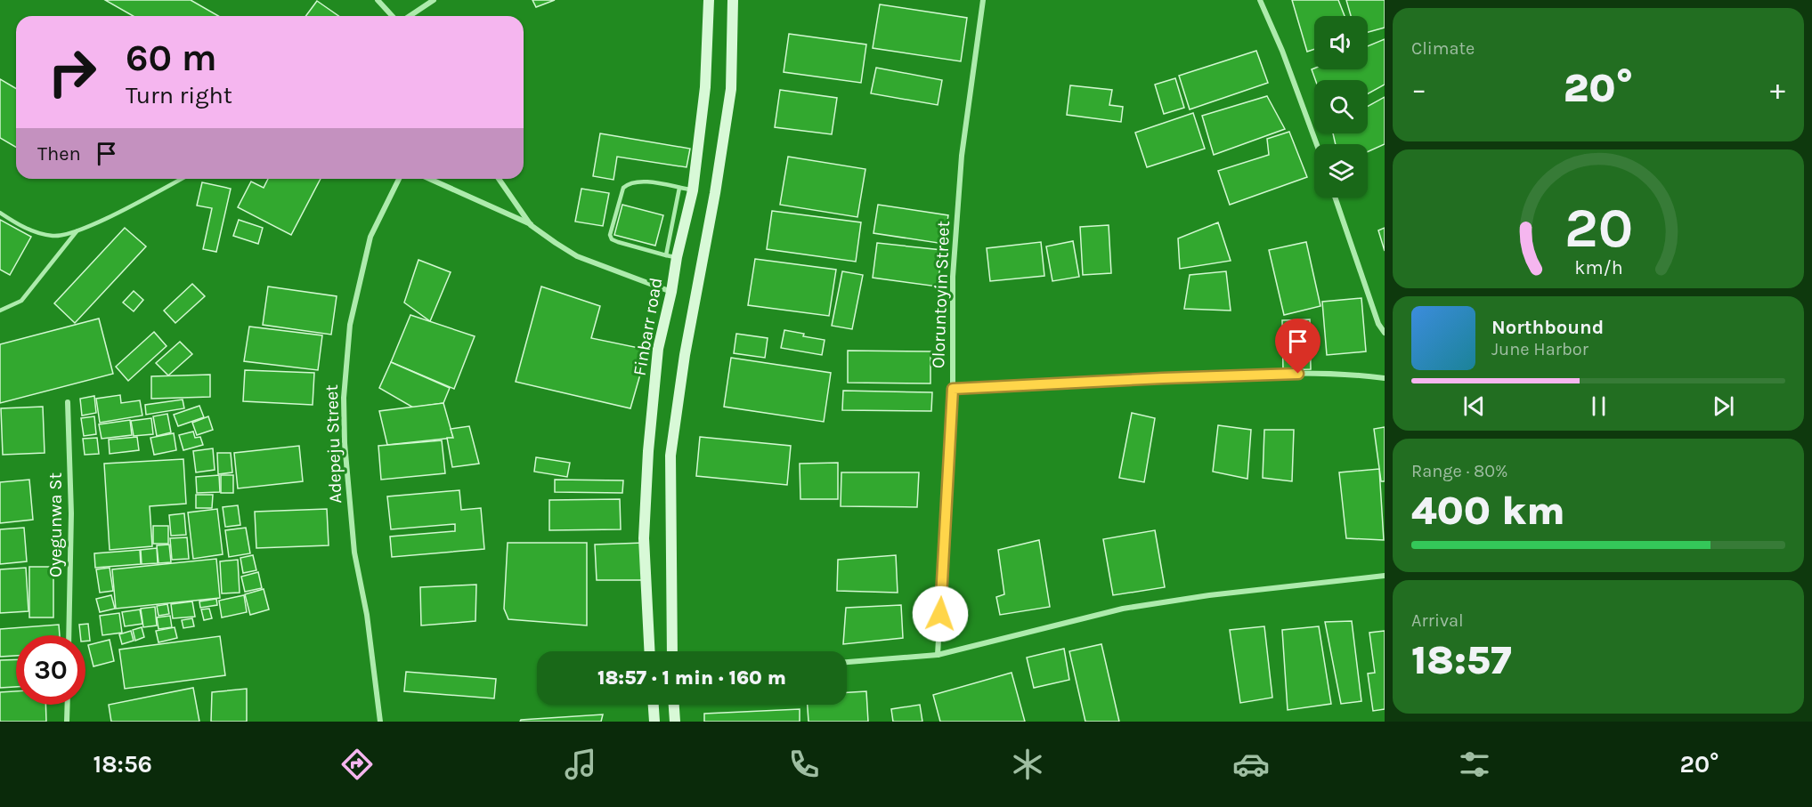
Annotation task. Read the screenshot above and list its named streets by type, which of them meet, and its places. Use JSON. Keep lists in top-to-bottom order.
{
  "streets": {
    "main road": ["Finbarr road"],
    "street": ["Oloruntoyin Street", "Adepeju Street", "Oyegunwa St"]
  },
  "page": {
    "tile": [
      "Climate",
      ["Range · 80%", "400 km"],
      ["Arrival", "18:57"]
    ],
    "turn": ["60 m", "Turn right"],
    "heat": ["−", "20°", "+"],
    "then": "Then",
    "song": ["Northbound", "June Harbor"],
    "limit": "30",
    "trip": "18:57 · 1 min · 160 m",
    "tabs": ["18:56", "20°"],
    "gauge": ["20", "km/h"]
  }
}
